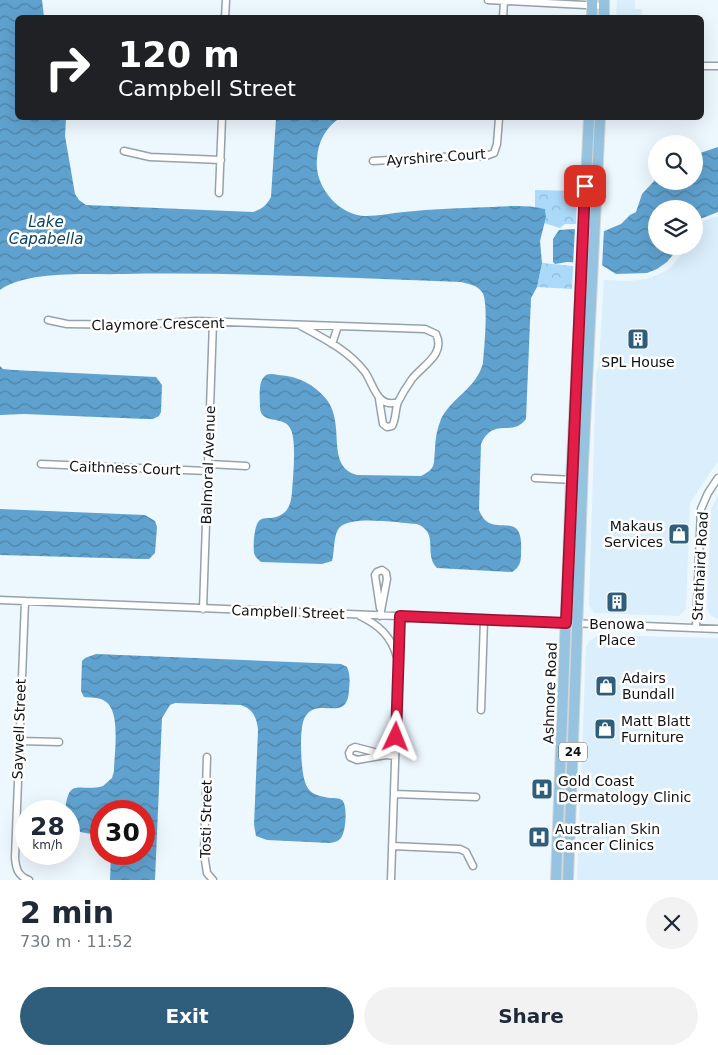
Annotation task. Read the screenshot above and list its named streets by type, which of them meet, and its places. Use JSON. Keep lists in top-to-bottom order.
{
  "streets": {
    "main road": ["Ashmore Road", "24"],
    "street": [
      "Ayrshire Court",
      "Claymore Crescent",
      "Balmoral Avenue",
      "Caithness Court",
      "Strathaird Road",
      "Campbell Street",
      "Saywell Street",
      "Tosti Street"
    ]
  },
  "crossings": [
    ["Claymore Crescent", "Balmoral Avenue"],
    ["Balmoral Avenue", "Caithness Court"],
    ["Balmoral Avenue", "Campbell Street"],
    ["Strathaird Road", "Campbell Street"],
    ["Campbell Street", "Ashmore Road"],
    ["Campbell Street", "Saywell Street"]
  ],
  "water": ["Lake Capabella"],
  "places": {
    "building": ["SPL House", "Benowa Place"],
    "shop": ["Makaus Services", "Adairs Bundall", "Matt Blatt Furniture"],
    "hospital": ["Gold Coast Dermatology Clinic", "Australian Skin Cancer Clinics"]
  },
  "page": {
    "turn": ["120 m", "Campbell Street"],
    "speed": "28 km/h",
    "limit": "30",
    "heading": ["2 min", "730 m · 11:52"],
    "buttons": ["Exit", "Share"]
  }
}
